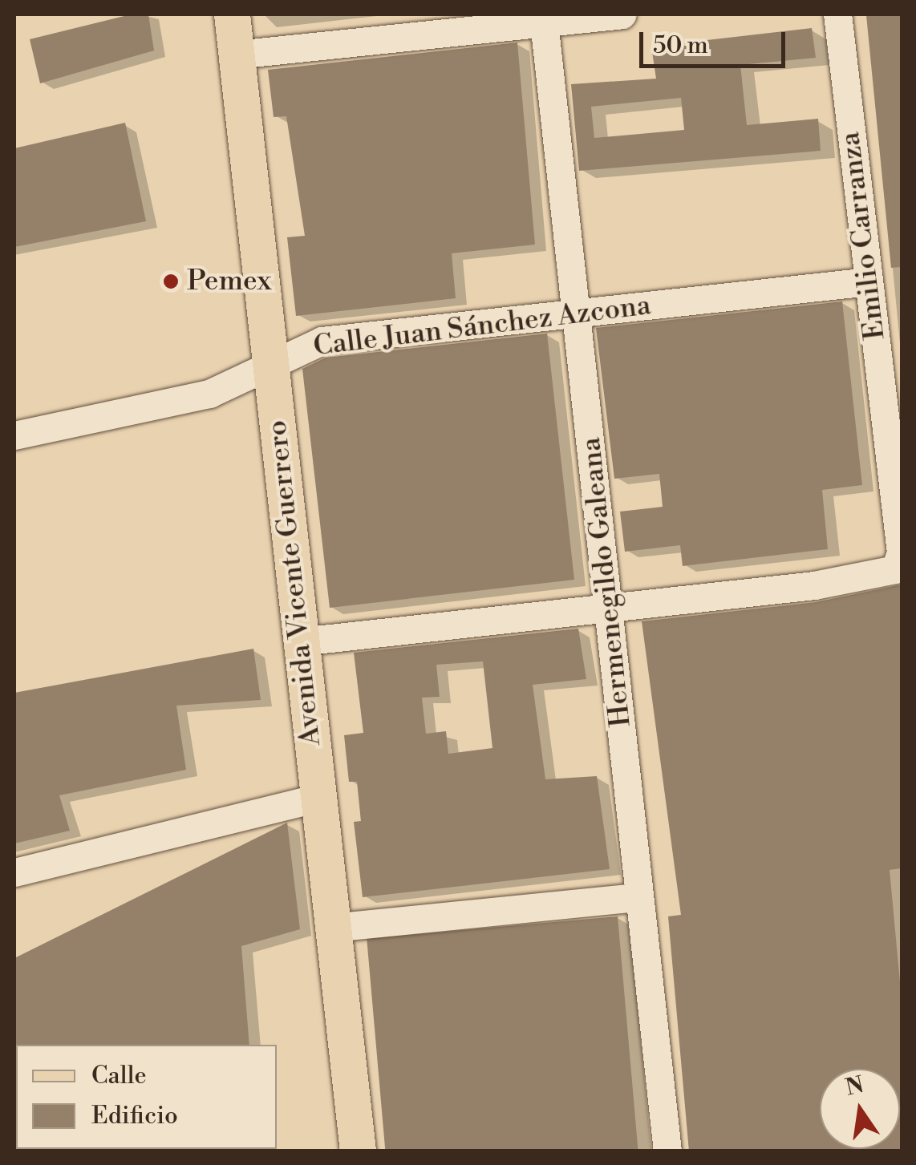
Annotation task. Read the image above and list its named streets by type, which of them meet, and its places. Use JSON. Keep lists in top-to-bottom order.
{
  "streets": {
    "main road": ["Avenida Vicente Guerrero"],
    "street": ["Emilio Carranza", "Calle Juan Sánchez Azcona", "Hermenegildo Galeana"]
  },
  "crossings": [
    ["Emilio Carranza", "Calle Juan Sánchez Azcona"],
    ["Calle Juan Sánchez Azcona", "Hermenegildo Galeana"],
    ["Calle Juan Sánchez Azcona", "Avenida Vicente Guerrero"]
  ],
  "places": ["Pemex"],
  "legend": ["Calle", "Edificio"],
  "scale_bar": "50 m",
  "north": "top"
}
